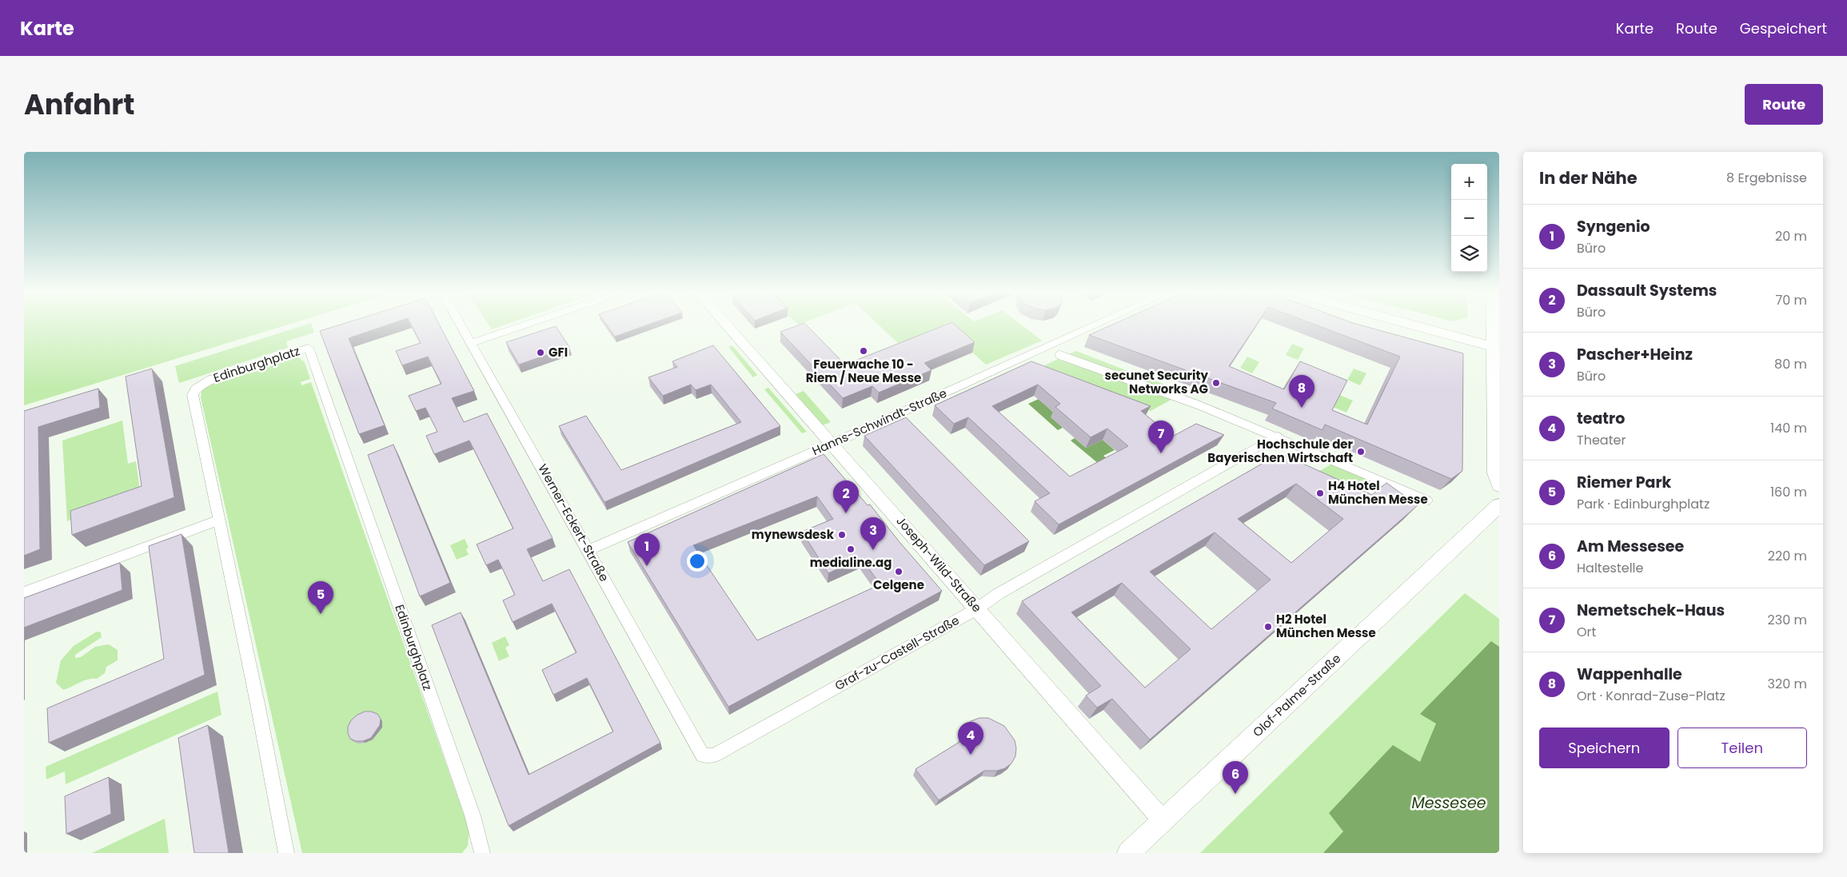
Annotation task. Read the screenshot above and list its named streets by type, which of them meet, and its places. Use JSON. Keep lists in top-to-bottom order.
{
  "streets": {
    "main road": ["Olof-Palme-Straße"],
    "street": [
      "Edinburghplatz",
      "Hanns-Schwindt-Straße",
      "Werner-Eckert-Straße",
      "Joseph-Wild-Straße",
      "Graf-zu-Castell-Straße"
    ]
  },
  "crossings": [
    ["Hanns-Schwindt-Straße", "Werner-Eckert-Straße"],
    ["Hanns-Schwindt-Straße", "Joseph-Wild-Straße"],
    ["Werner-Eckert-Straße", "Graf-zu-Castell-Straße"],
    ["Joseph-Wild-Straße", "Graf-zu-Castell-Straße"],
    ["Joseph-Wild-Straße", "Olof-Palme-Straße"]
  ],
  "water": ["Messesee"],
  "places": [
    "Feuerwache 10 - Riem / Neue Messe",
    "GFI",
    "secunet Security Networks AG",
    "Hochschule der Bayerischen Wirtschaft",
    "H4 Hotel München Messe",
    "mynewsdesk",
    "medialine.ag",
    "Celgene",
    "H2 Hotel München Messe"
  ],
  "page": {
    "header": "Karte",
    "nav": ["Karte", "Route", "Gespeichert"],
    "title": "Anfahrt",
    "buttons": [
      "Route",
      ["Speichern", "Teilen"]
    ],
    "heading": ["In der Nähe", "8 Ergebnisse"],
    "map_buttons": ["+", "−"],
    "list": [
      {
        "mark": "1",
        "name": "Syngenio",
        "note": "Büro",
        "value": "20 m"
      },
      {
        "mark": "2",
        "name": "Dassault Systems",
        "note": "Büro",
        "value": "70 m"
      },
      {
        "mark": "3",
        "name": "Pascher+Heinz",
        "note": "Büro",
        "value": "80 m"
      },
      {
        "mark": "4",
        "name": "teatro",
        "note": "Theater",
        "value": "140 m"
      },
      {
        "mark": "5",
        "name": "Riemer Park",
        "note": "Park · Edinburghplatz",
        "value": "160 m"
      },
      {
        "mark": "6",
        "name": "Am Messesee",
        "note": "Haltestelle",
        "value": "220 m"
      },
      {
        "mark": "7",
        "name": "Nemetschek-Haus",
        "note": "Ort",
        "value": "230 m"
      },
      {
        "mark": "8",
        "name": "Wappenhalle",
        "note": "Ort · Konrad-Zuse-Platz",
        "value": "320 m"
      }
    ],
    "pins": [
      "8",
      "7",
      "2",
      "3",
      "1",
      "5",
      "4",
      "6"
    ]
  }
}
